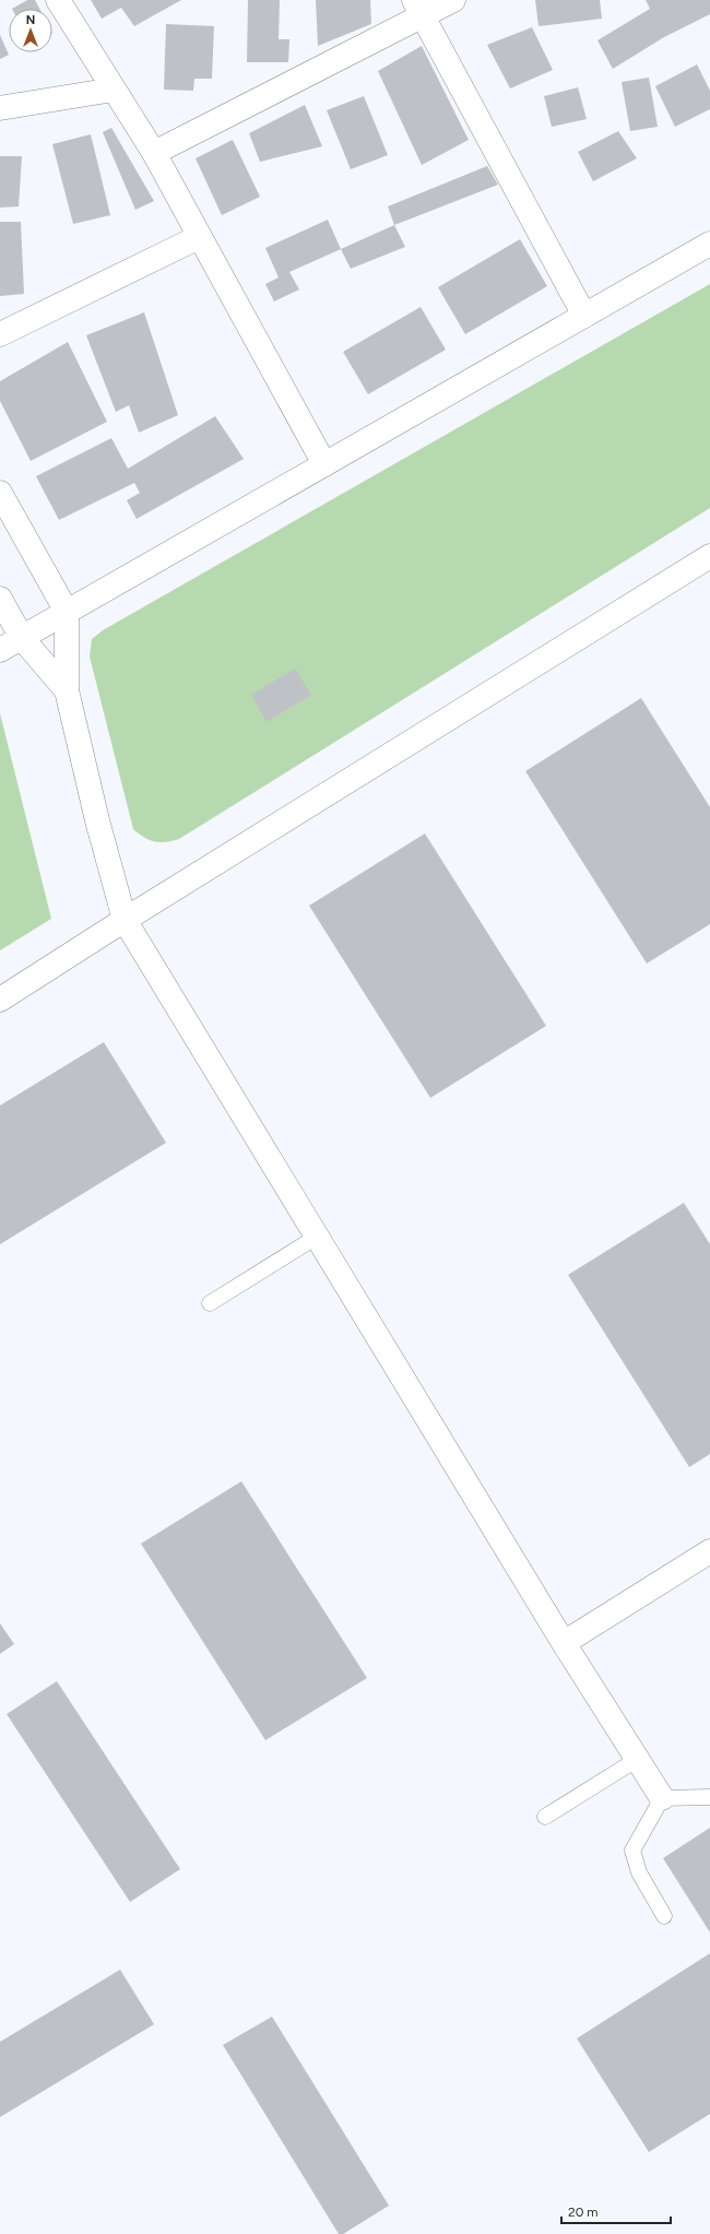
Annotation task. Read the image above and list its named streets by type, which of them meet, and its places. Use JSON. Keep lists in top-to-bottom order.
{
  "scale_bar": "20 m",
  "north": "top"
}
